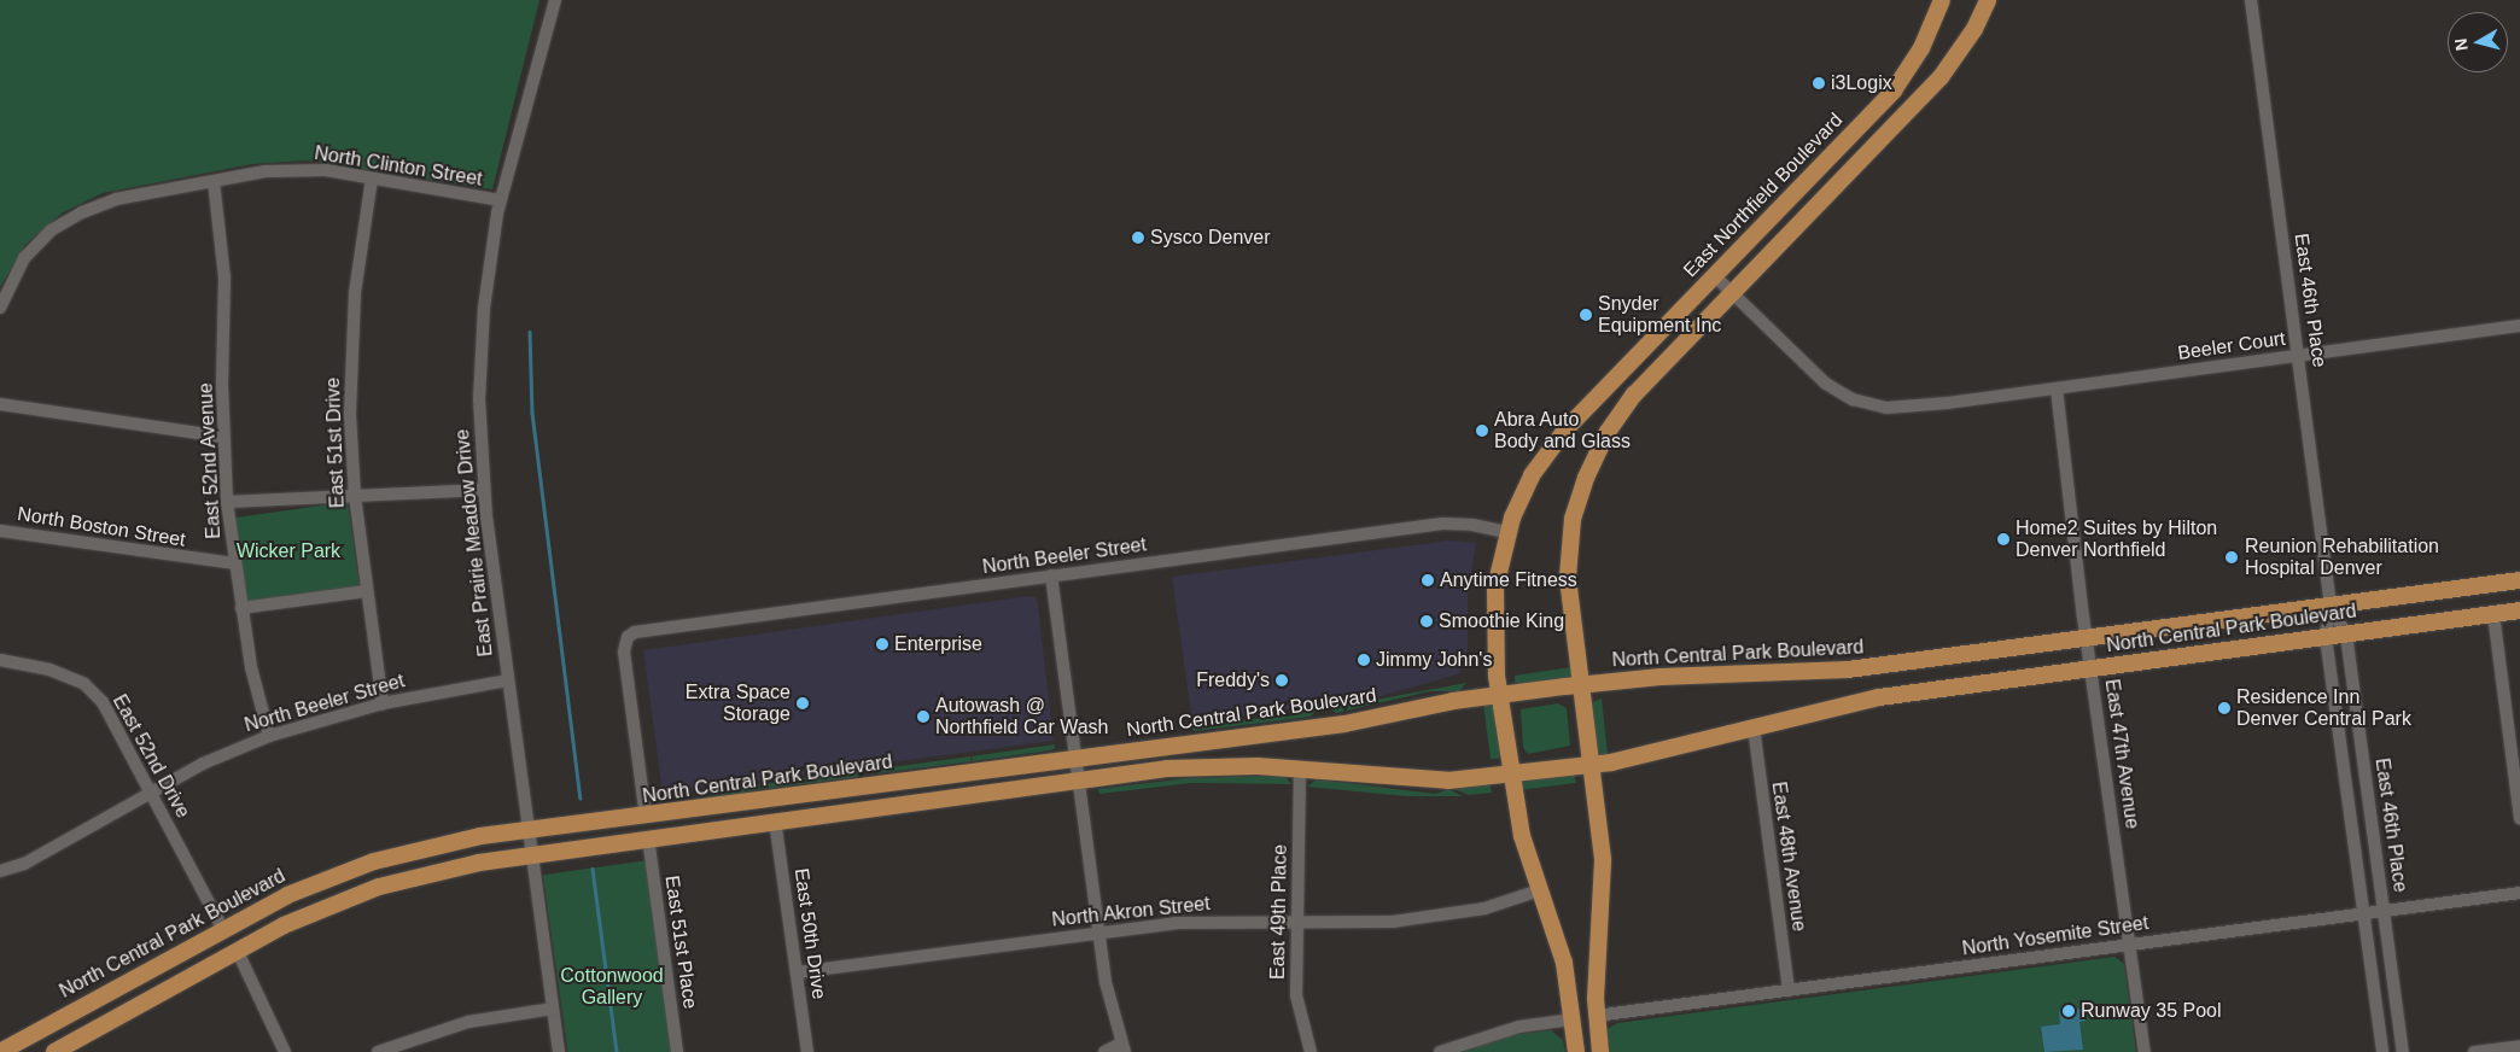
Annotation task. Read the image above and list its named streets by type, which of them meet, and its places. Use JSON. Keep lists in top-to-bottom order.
{
  "streets": {
    "main road": ["East Northfield Boulevard", "North Central Park Boulevard"],
    "street": [
      "North Clinton Street",
      "East 46th Place",
      "Beeler Court",
      "East 51st Drive",
      "East 52nd Avenue",
      "North Boston Street",
      "East Prairie Meadow Drive",
      "North Beeler Street",
      "East 47th Avenue",
      "East 52nd Drive",
      "East 48th Avenue",
      "North Akron Street",
      "East 49th Place",
      "East 50th Drive",
      "North Yosemite Street",
      "East 51st Place"
    ]
  },
  "crossings": [
    ["North Clinton Street", "East 51st Drive"],
    ["North Clinton Street", "East 52nd Avenue"],
    ["North Clinton Street", "East Prairie Meadow Drive"],
    ["East Northfield Boulevard", "Beeler Court"],
    ["East Northfield Boulevard", "North Beeler Street"],
    ["East Northfield Boulevard", "North Central Park Boulevard"],
    ["East Northfield Boulevard", "North Akron Street"],
    ["East 46th Place", "Beeler Court"],
    ["East 46th Place", "North Central Park Boulevard"],
    ["East 46th Place", "North Yosemite Street"],
    ["Beeler Court", "East 47th Avenue"],
    ["East 51st Drive", "North Beeler Street"],
    ["East 52nd Avenue", "North Boston Street"],
    ["East 52nd Avenue", "North Beeler Street"],
    ["East Prairie Meadow Drive", "North Beeler Street"],
    ["East Prairie Meadow Drive", "North Central Park Boulevard"],
    ["North Beeler Street", "North Central Park Boulevard"],
    ["North Beeler Street", "East 52nd Drive"],
    ["North Central Park Boulevard", "East 47th Avenue"],
    ["North Central Park Boulevard", "East 52nd Drive"],
    ["North Central Park Boulevard", "East 48th Avenue"],
    ["North Central Park Boulevard", "East 49th Place"],
    ["North Central Park Boulevard", "East 50th Drive"],
    ["North Central Park Boulevard", "East 51st Place"],
    ["East 47th Avenue", "North Yosemite Street"],
    ["East 48th Avenue", "North Yosemite Street"],
    ["North Akron Street", "East 49th Place"],
    ["North Akron Street", "East 50th Drive"]
  ],
  "parks": ["Wicker Park", "Cottonwood Gallery"],
  "places": [
    "i3Logix",
    "Sysco Denver",
    "Snyder Equipment Inc",
    "Abra Auto Body and Glass",
    "Home2 Suites by Hilton Denver Northfield",
    "Reunion Rehabilitation Hospital Denver",
    "Anytime Fitness",
    "Smoothie King",
    "Enterprise",
    "Jimmy John's",
    "Freddy's",
    "Extra Space Storage",
    "Residence Inn Denver Central Park",
    "Autowash @ Northfield Car Wash",
    "Runway 35 Pool"
  ],
  "north": "left"
}
